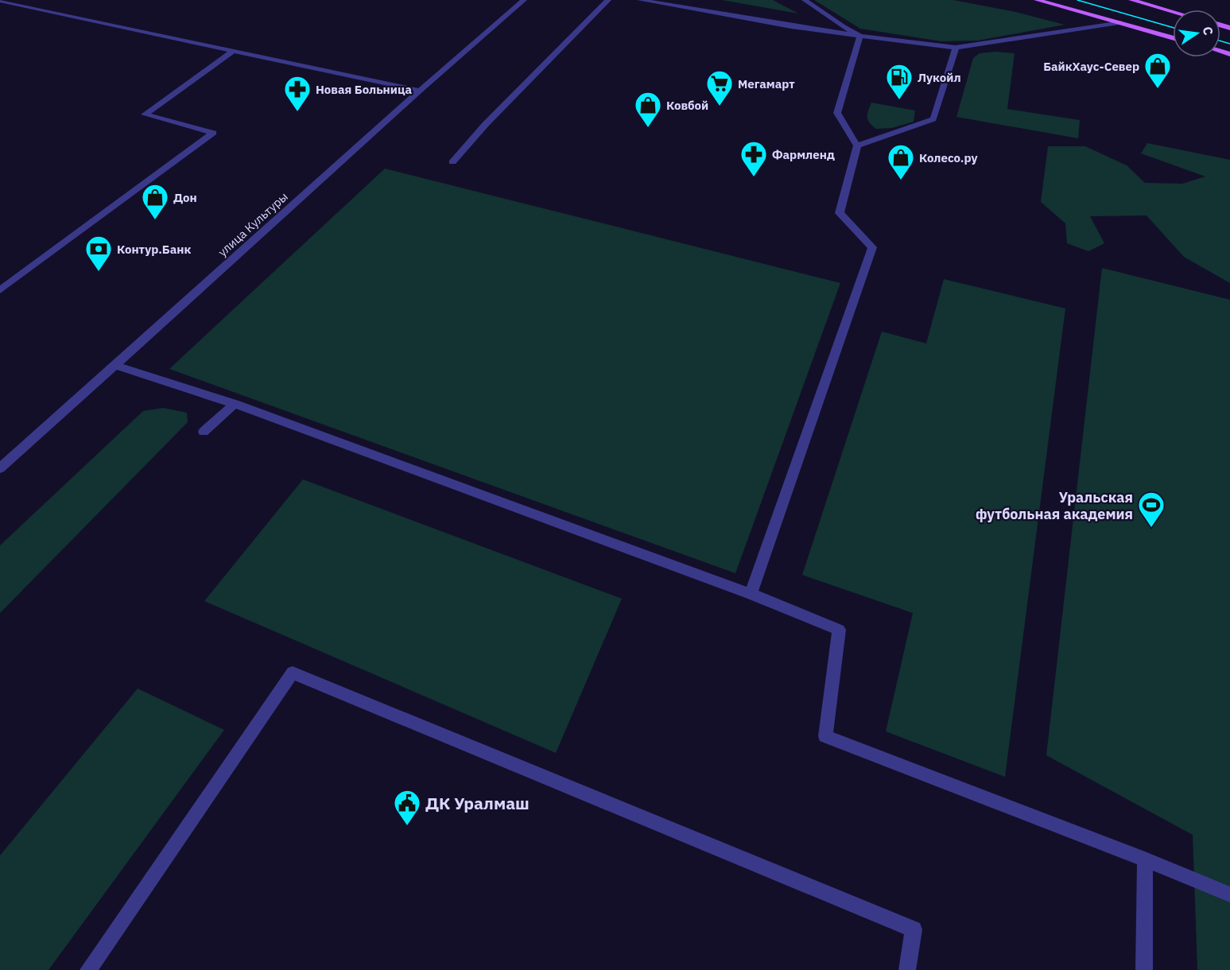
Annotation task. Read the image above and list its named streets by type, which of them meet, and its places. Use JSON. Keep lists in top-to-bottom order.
{
  "streets": {
    "street": ["улица Культуры"]
  },
  "places": {
    "shop": [
      "БайкХаус-Север",
      "Ковбой",
      "Колесо.ру",
      "Дон"
    ],
    "fuel station": ["Лукойл"],
    "supermarket": ["Мегамарт"],
    "pharmacy": ["Новая Больница", "Фармленд"],
    "bank": ["Контур.Банк"],
    "sports": ["Уральская футбольная академия"],
    "public building": ["ДК Уралмаш"]
  },
  "north": "right"
}
